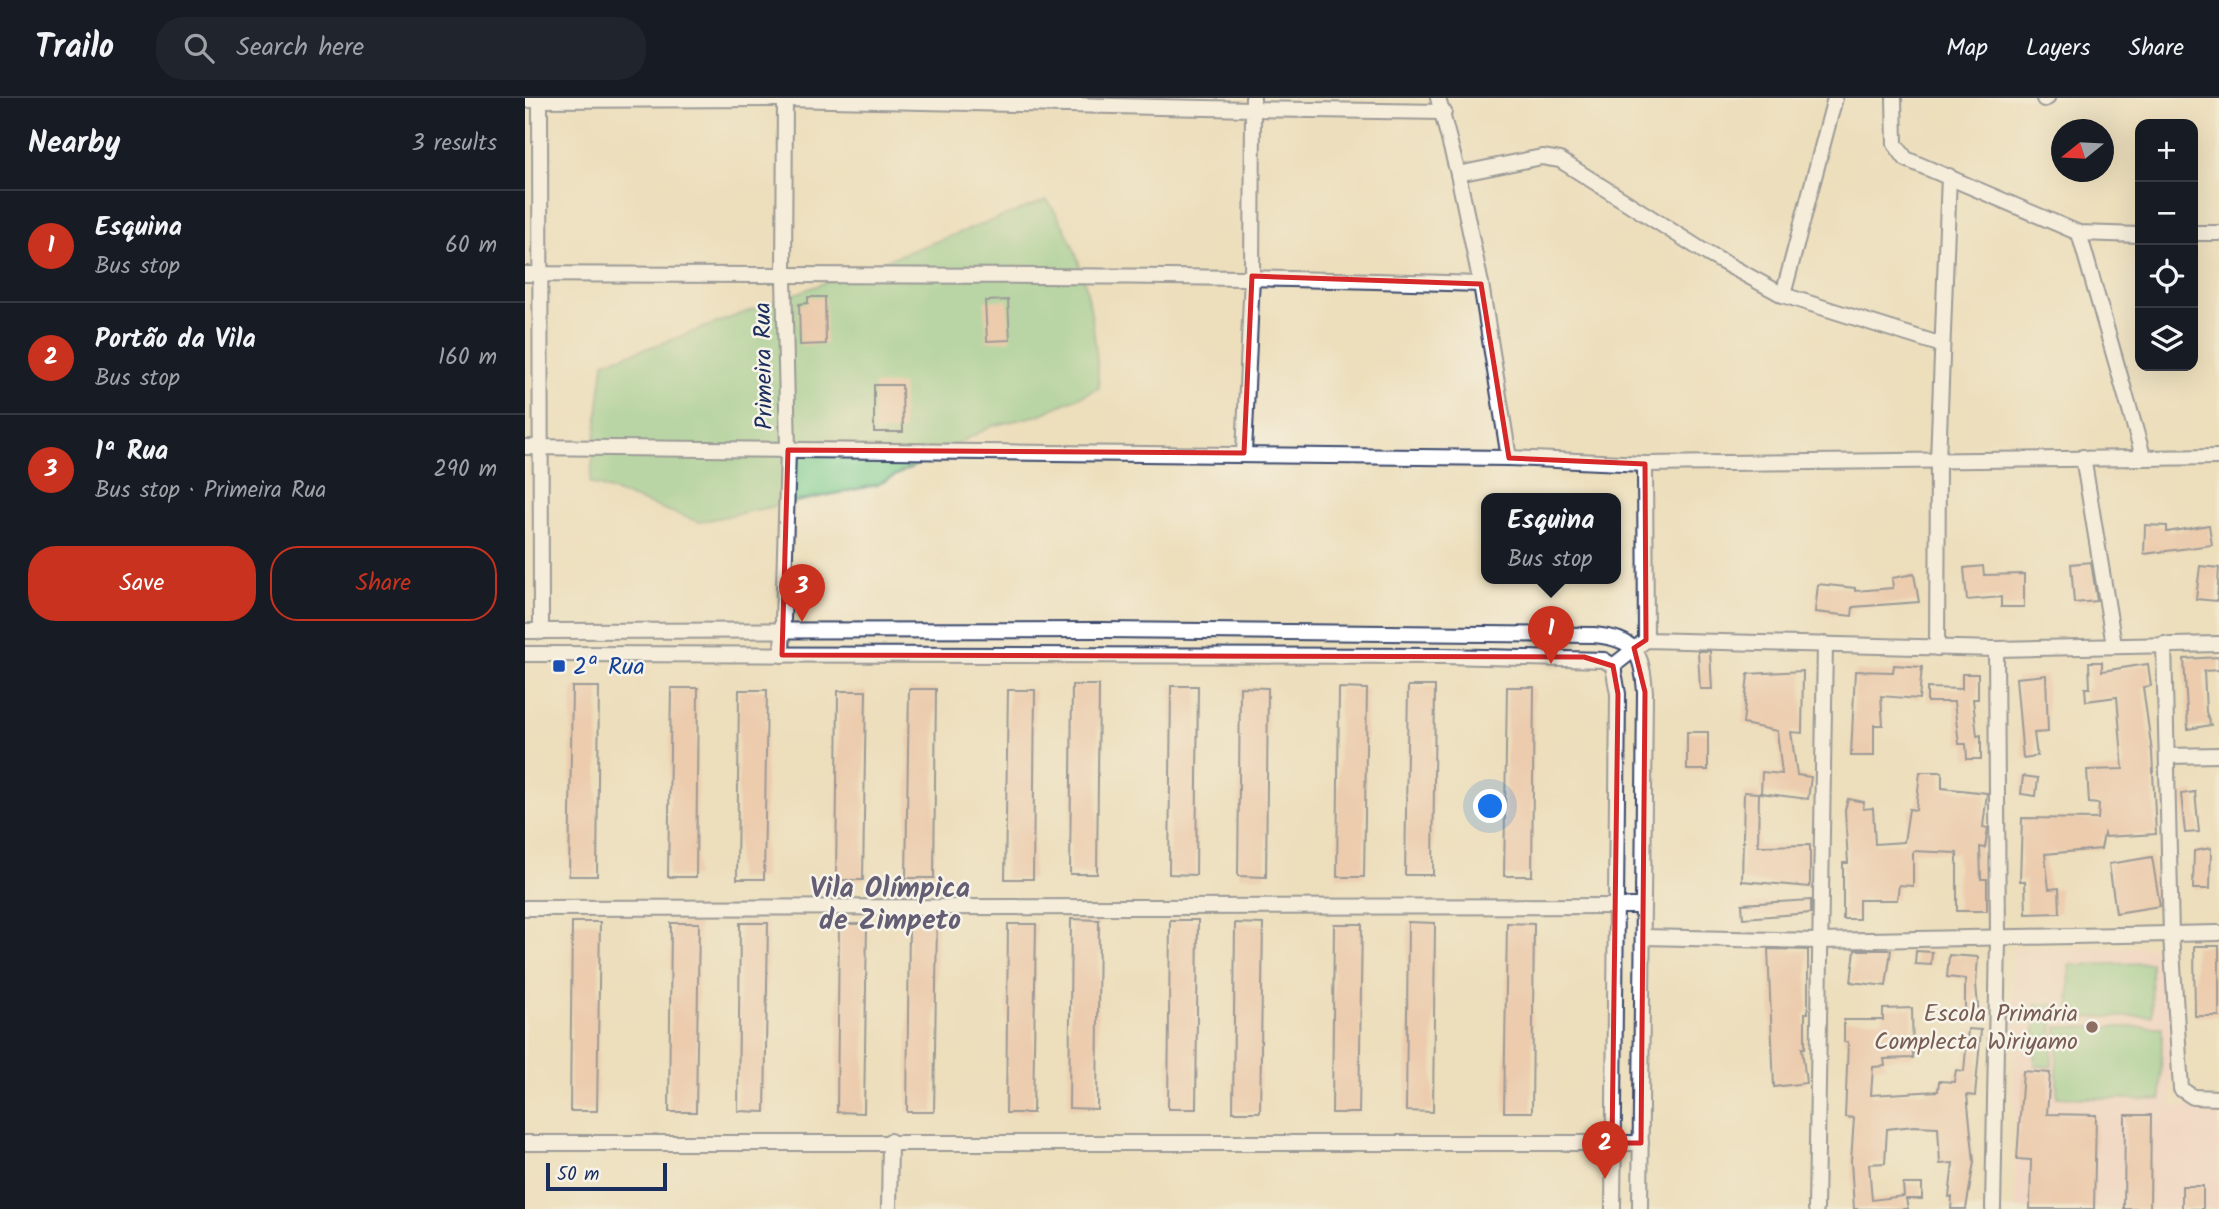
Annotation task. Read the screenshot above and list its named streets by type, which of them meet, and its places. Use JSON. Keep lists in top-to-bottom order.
{
  "streets": {
    "street": ["Primeira Rua"]
  },
  "districts": ["Vila Olímpica de Zimpeto"],
  "places": {
    "transit": ["2ª Rua"],
    "other": ["Escola Primária Complecta Wiriyamo"]
  },
  "scale_bar": "50 m",
  "north": "left",
  "page": {
    "header": "Trailo",
    "search": "Search here",
    "nav": ["Map", "Layers", "Share"],
    "heading": ["Nearby", "3 results"],
    "map_buttons": ["+", "−"],
    "list": [
      {
        "mark": "1",
        "name": "Esquina",
        "note": "Bus stop",
        "value": "60 m"
      },
      {
        "mark": "2",
        "name": "Portão da Vila",
        "note": "Bus stop",
        "value": "160 m"
      },
      {
        "mark": "3",
        "name": "1ª Rua",
        "note": "Bus stop · Primeira Rua",
        "value": "290 m"
      }
    ],
    "popup": ["Esquina", "Bus stop"],
    "buttons": ["Save", "Share"],
    "pins": ["3", "1", "2"],
    "scale": "50 m"
  }
}
